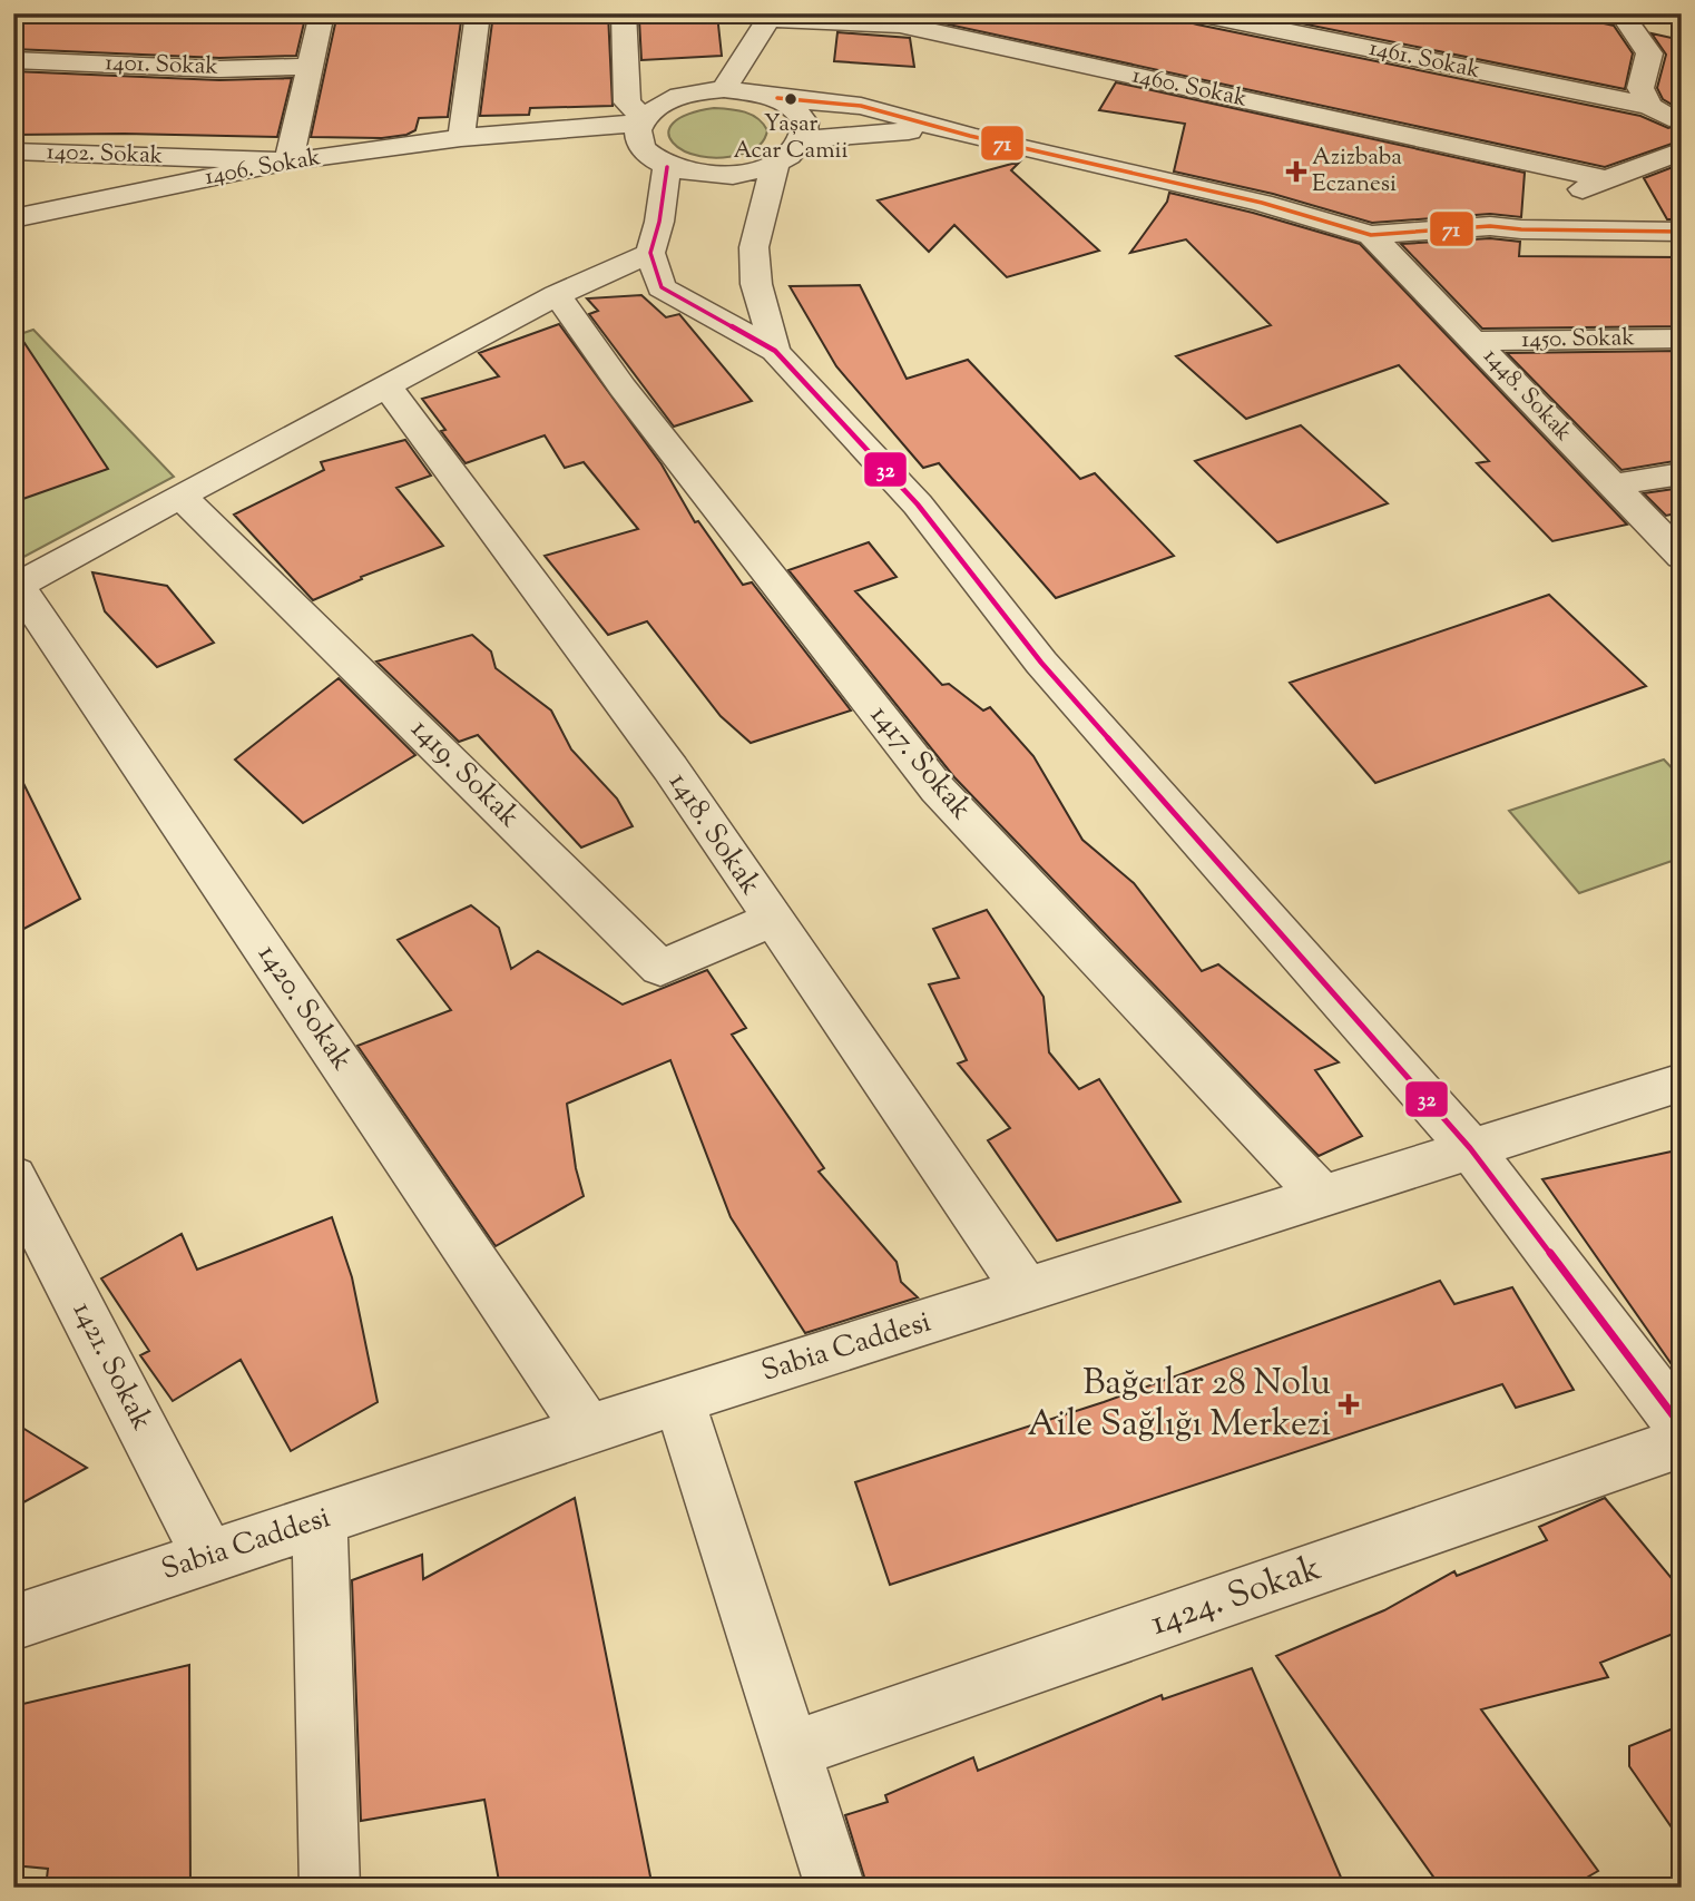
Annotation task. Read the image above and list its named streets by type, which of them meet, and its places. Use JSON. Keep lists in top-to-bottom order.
{
  "streets": {
    "street": [
      "1461. Sokak",
      "1401. Sokak",
      "1460. Sokak",
      "1402. Sokak",
      "1406. Sokak",
      "1450. Sokak",
      "1448. Sokak",
      "1417. Sokak",
      "1419. Sokak",
      "1418. Sokak",
      "1420. Sokak",
      "Sabia Caddesi",
      "1421. Sokak",
      "1424. Sokak"
    ]
  },
  "crossings": [
    ["1402. Sokak", "1406. Sokak"],
    ["1450. Sokak", "1448. Sokak"],
    ["1417. Sokak", "Sabia Caddesi"],
    ["1419. Sokak", "1418. Sokak"],
    ["1418. Sokak", "Sabia Caddesi"],
    ["1420. Sokak", "Sabia Caddesi"],
    ["Sabia Caddesi", "1421. Sokak"]
  ],
  "places": {
    "other": ["Yaşar Acar Camii"],
    "health": ["Azizbaba Eczanesi", "Bağcılar 28 Nolu Aile Sağlığı Merkezi"]
  },
  "lines": ["transit line 71", "transit line 32"]
}
